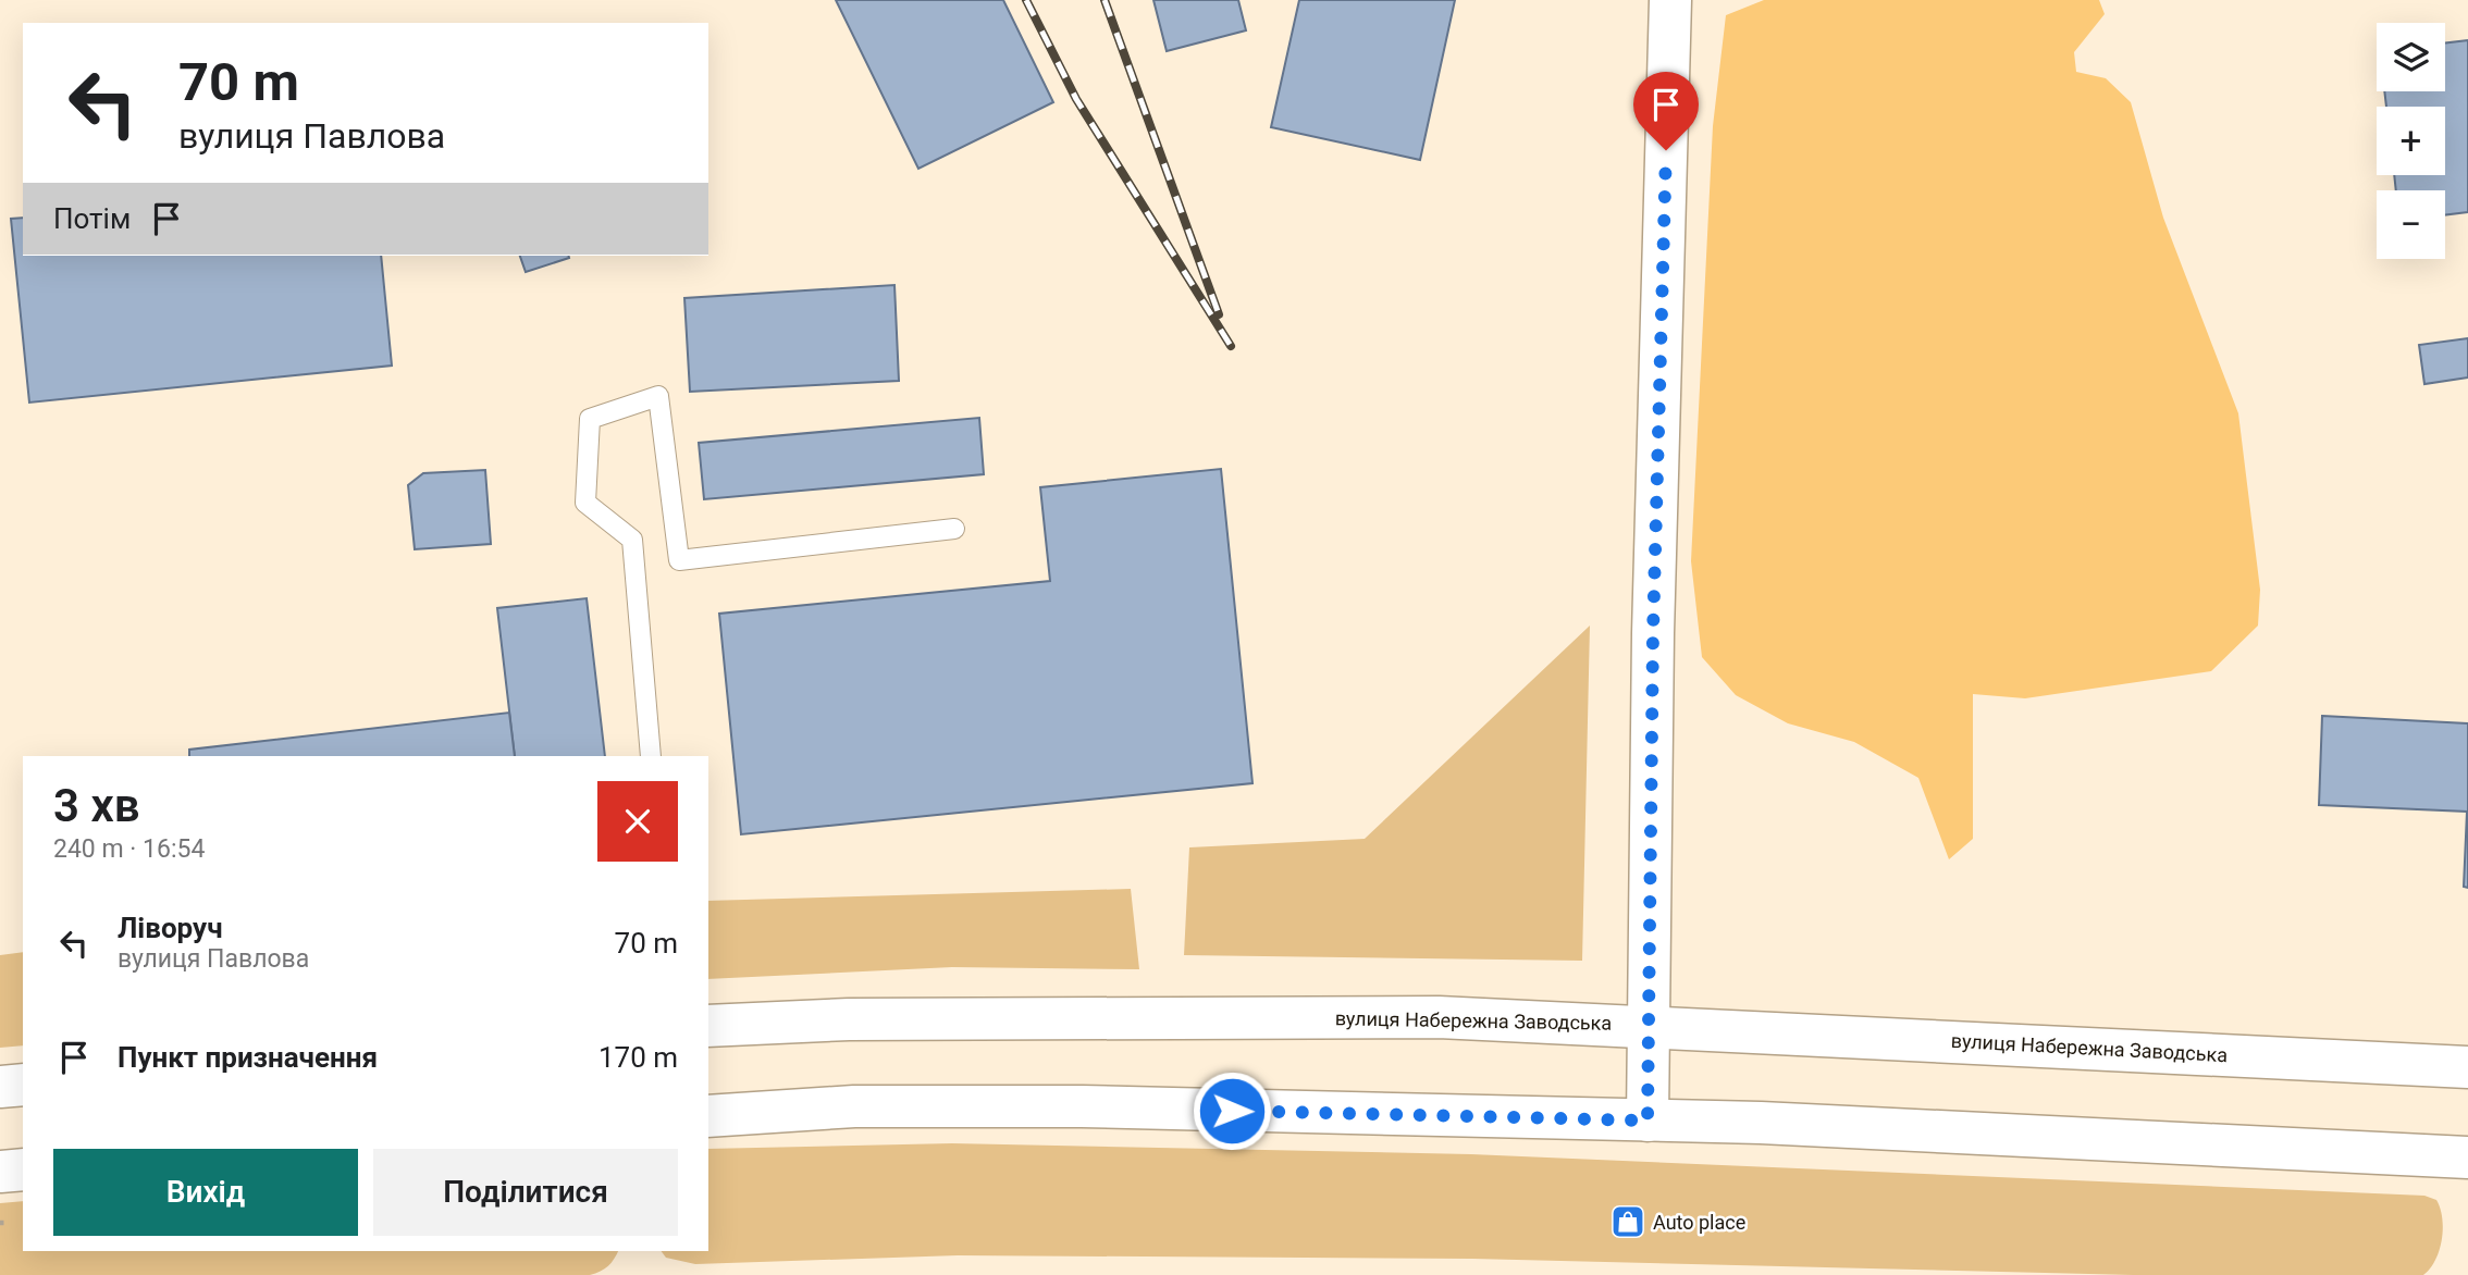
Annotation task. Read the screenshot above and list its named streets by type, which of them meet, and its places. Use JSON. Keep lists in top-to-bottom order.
{
  "streets": {
    "main road": ["вулиця Набережна Заводська"]
  },
  "places": {
    "shop": ["Auto place"]
  },
  "page": {
    "map_buttons": ["+", "−"],
    "turn": ["70 m", "вулиця Павлова"],
    "then": "Потім",
    "heading": ["3 хв", "240 m · 16:54"],
    "list": [
      {
        "name": "Ліворуч",
        "note": "вулиця Павлова",
        "value": "70 m"
      },
      {
        "name": "Пункт призначення",
        "value": "170 m"
      }
    ],
    "buttons": ["Вихід", "Поділитися"]
  }
}
